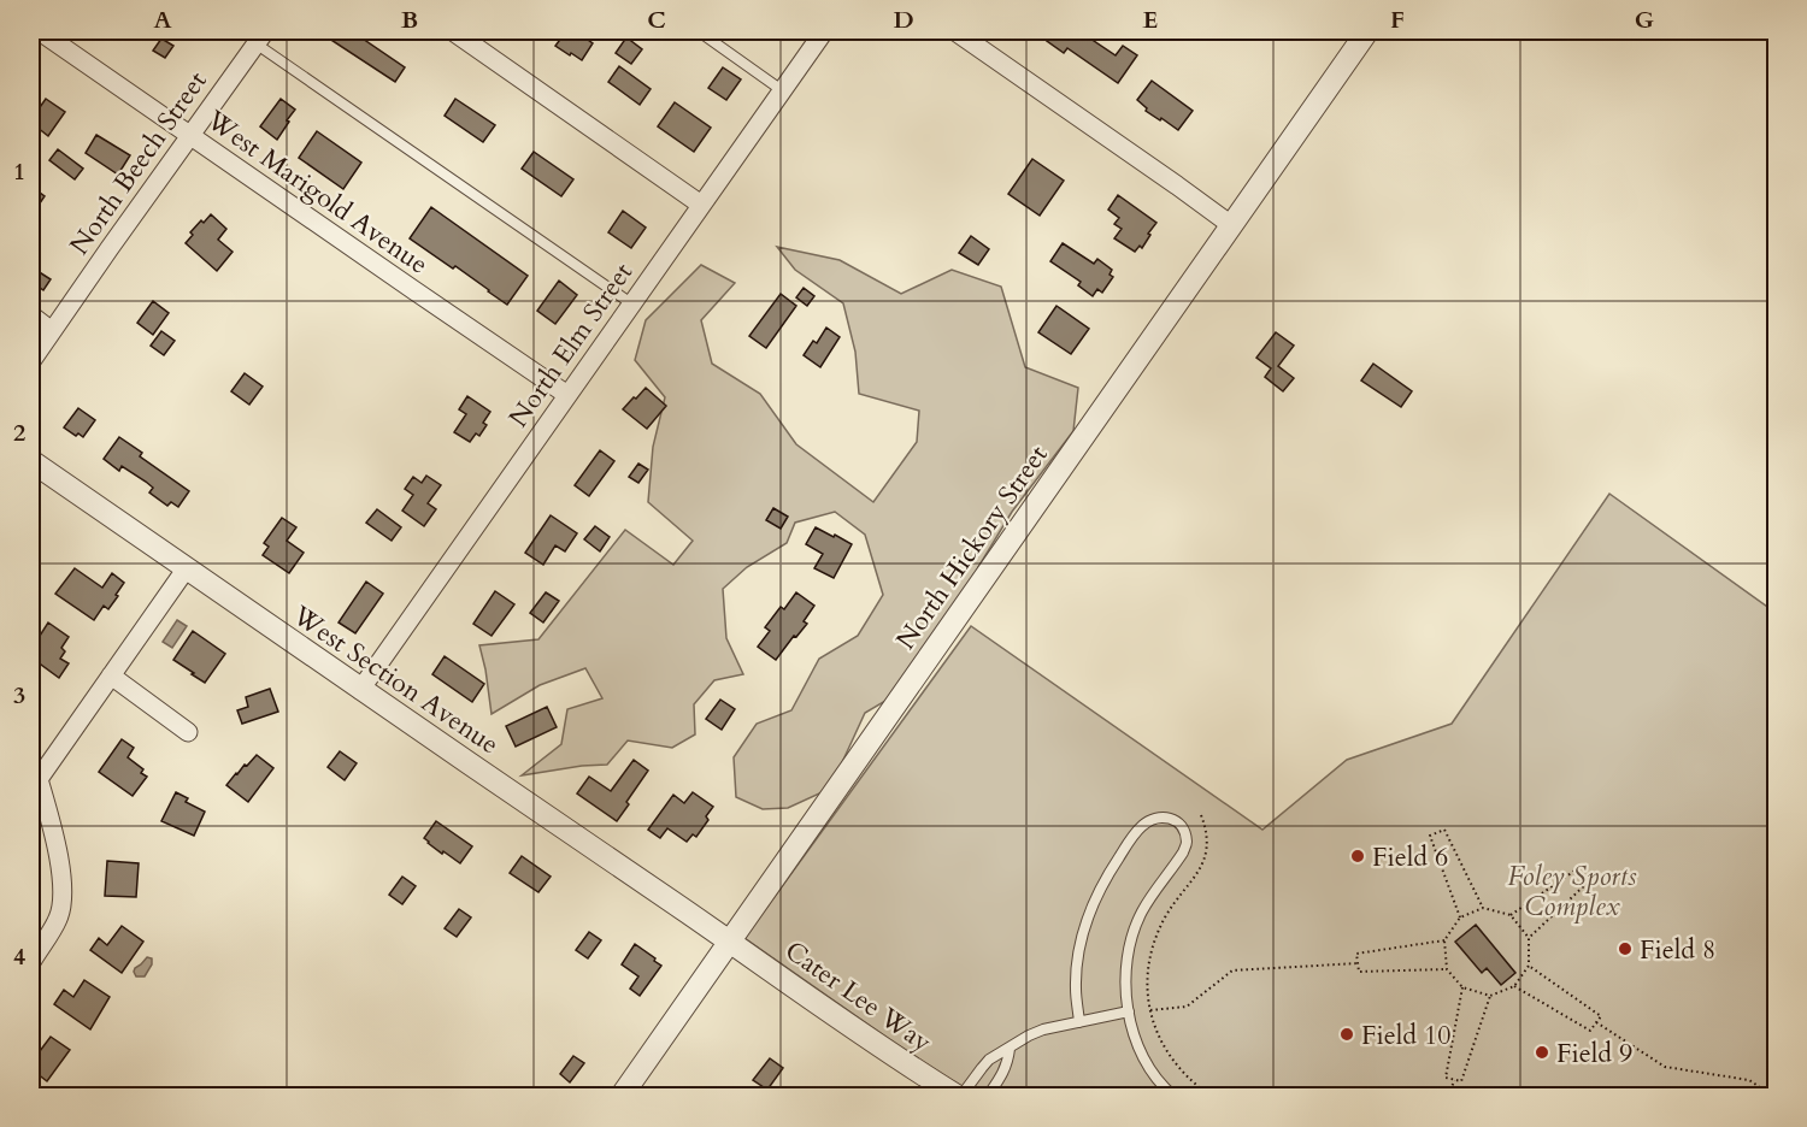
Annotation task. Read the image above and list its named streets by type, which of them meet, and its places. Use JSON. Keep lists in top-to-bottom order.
{
  "streets": {
    "street": [
      "North Beech Street",
      "West Marigold Avenue",
      "North Elm Street",
      "North Hickory Street",
      "West Section Avenue",
      "Cater Lee Way"
    ]
  },
  "crossings": [
    ["North Beech Street", "West Marigold Avenue"],
    ["West Marigold Avenue", "North Elm Street"],
    ["North Elm Street", "West Section Avenue"],
    ["North Hickory Street", "West Section Avenue"],
    ["North Hickory Street", "Cater Lee Way"],
    ["West Section Avenue", "Cater Lee Way"]
  ],
  "parks": ["Foley Sports Complex"],
  "places": [
    "Field 6",
    "Field 8",
    "Field 10",
    "Field 9"
  ],
  "grid": {
    "columns": [
      "A",
      "B",
      "C",
      "D",
      "E",
      "F",
      "G"
    ],
    "rows": [
      "1",
      "2",
      "3",
      "4"
    ]
  }
}
